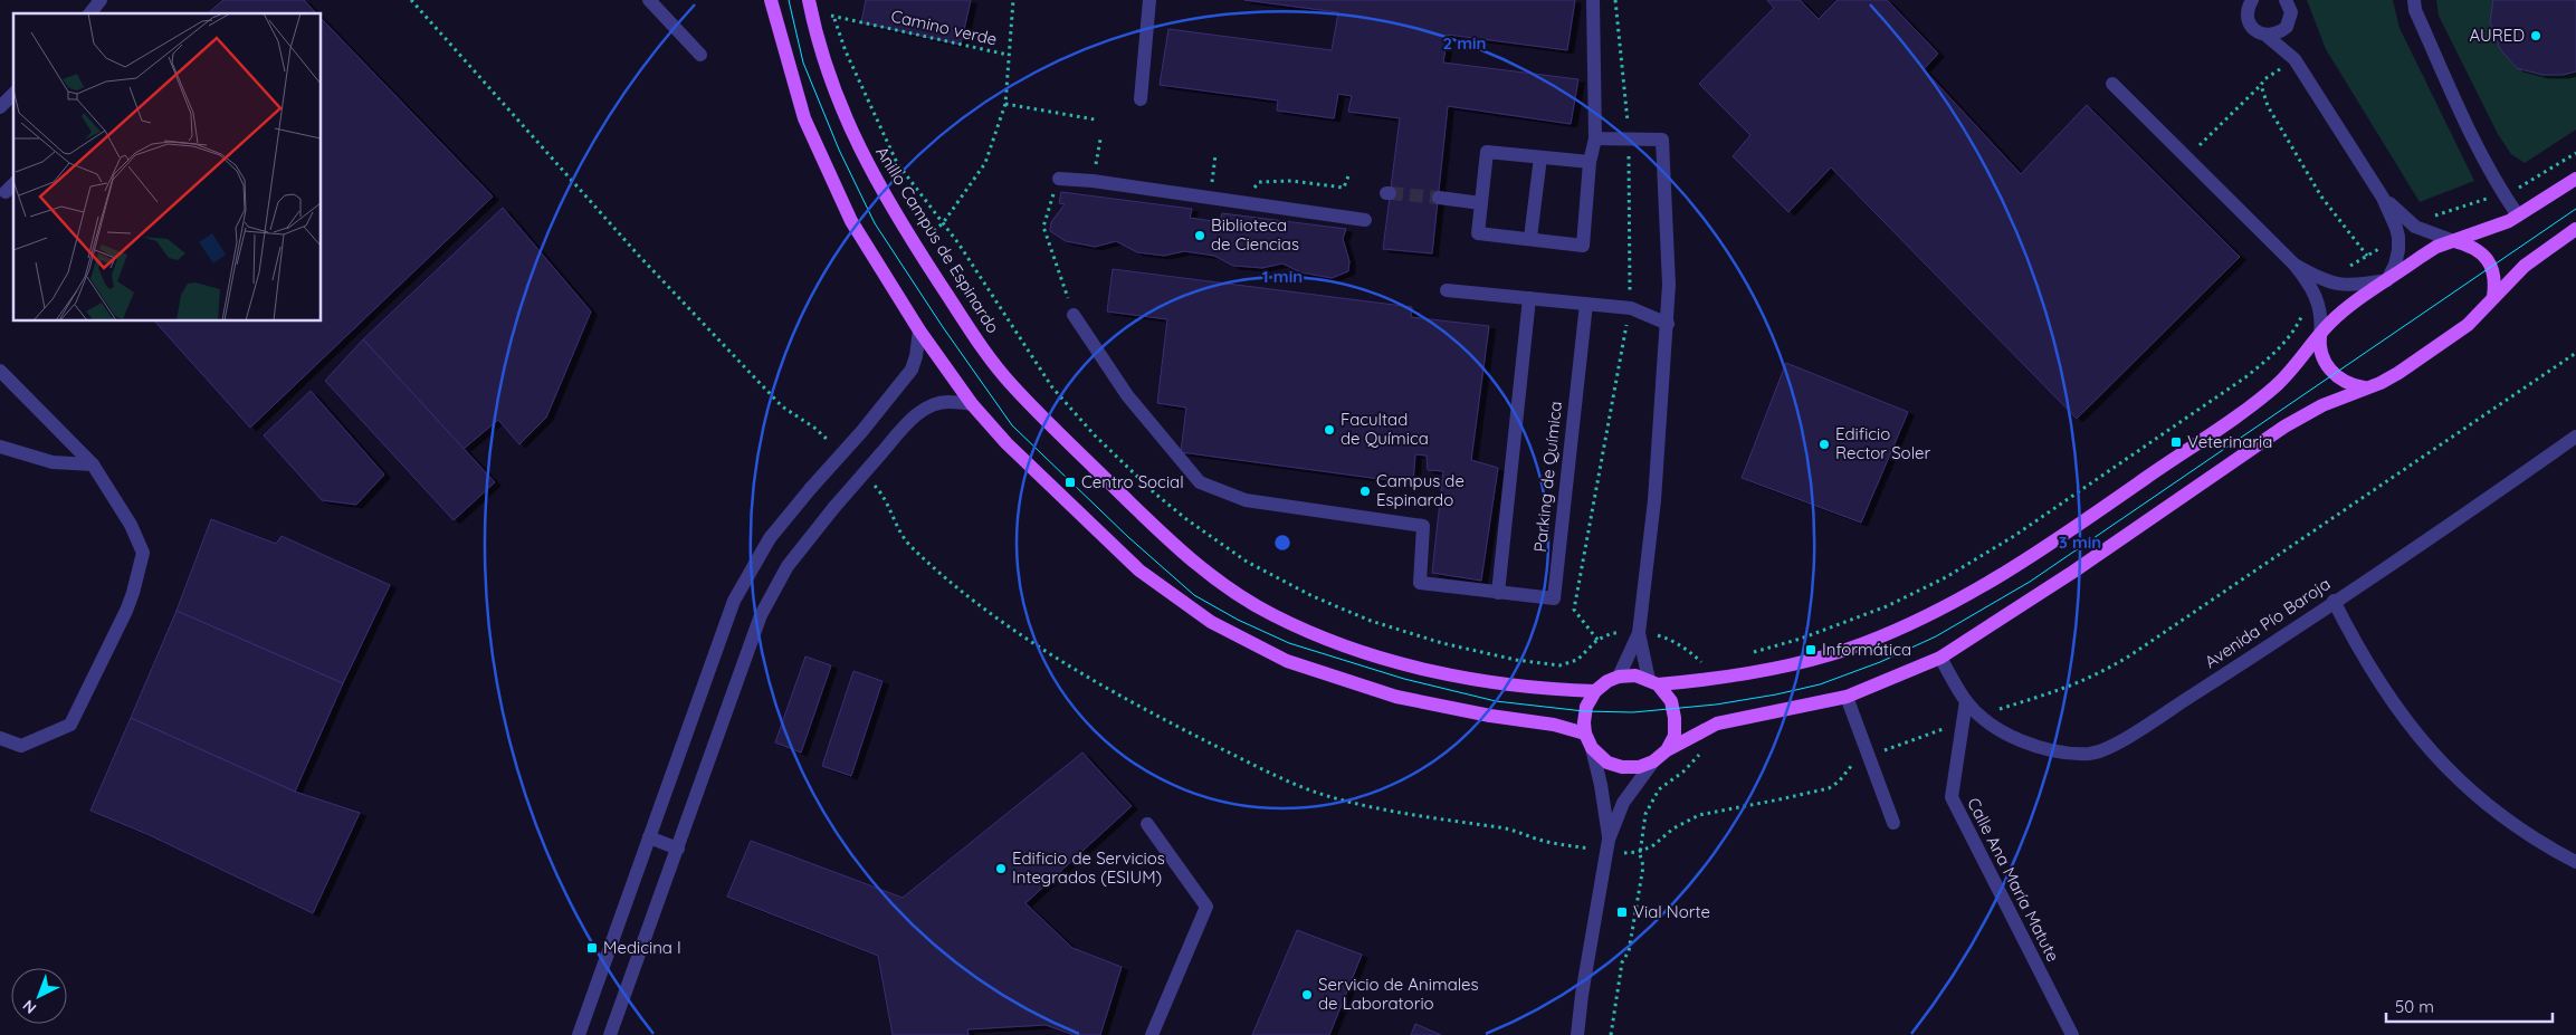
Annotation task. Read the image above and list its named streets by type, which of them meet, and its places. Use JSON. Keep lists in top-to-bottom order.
{
  "streets": {
    "main road": ["Anillo Campus de Espinardo"],
    "street": ["Parking de Química", "Avenida Pío Baroja", "Calle Ana María Matute"],
    "path": ["Camino verde"]
  },
  "crossings": [
    ["Camino verde", "Anillo Campus de Espinardo"],
    ["Avenida Pío Baroja", "Calle Ana María Matute"]
  ],
  "places": {
    "other": [
      "AURED",
      "Biblioteca de Ciencias",
      "Facultad de Química",
      "Edificio Rector Soler",
      "Campus de Espinardo",
      "Edificio de Servicios Integrados (ESIUM)",
      "Servicio de Animales de Laboratorio"
    ],
    "transit": [
      "Veterinaria",
      "Centro Social",
      "Informática",
      "Vial Norte",
      "Medicina I"
    ]
  },
  "scale_bar": "50 m",
  "north": "bottom left",
  "rings": ["2 min", "1 min", "3 min"]
}
